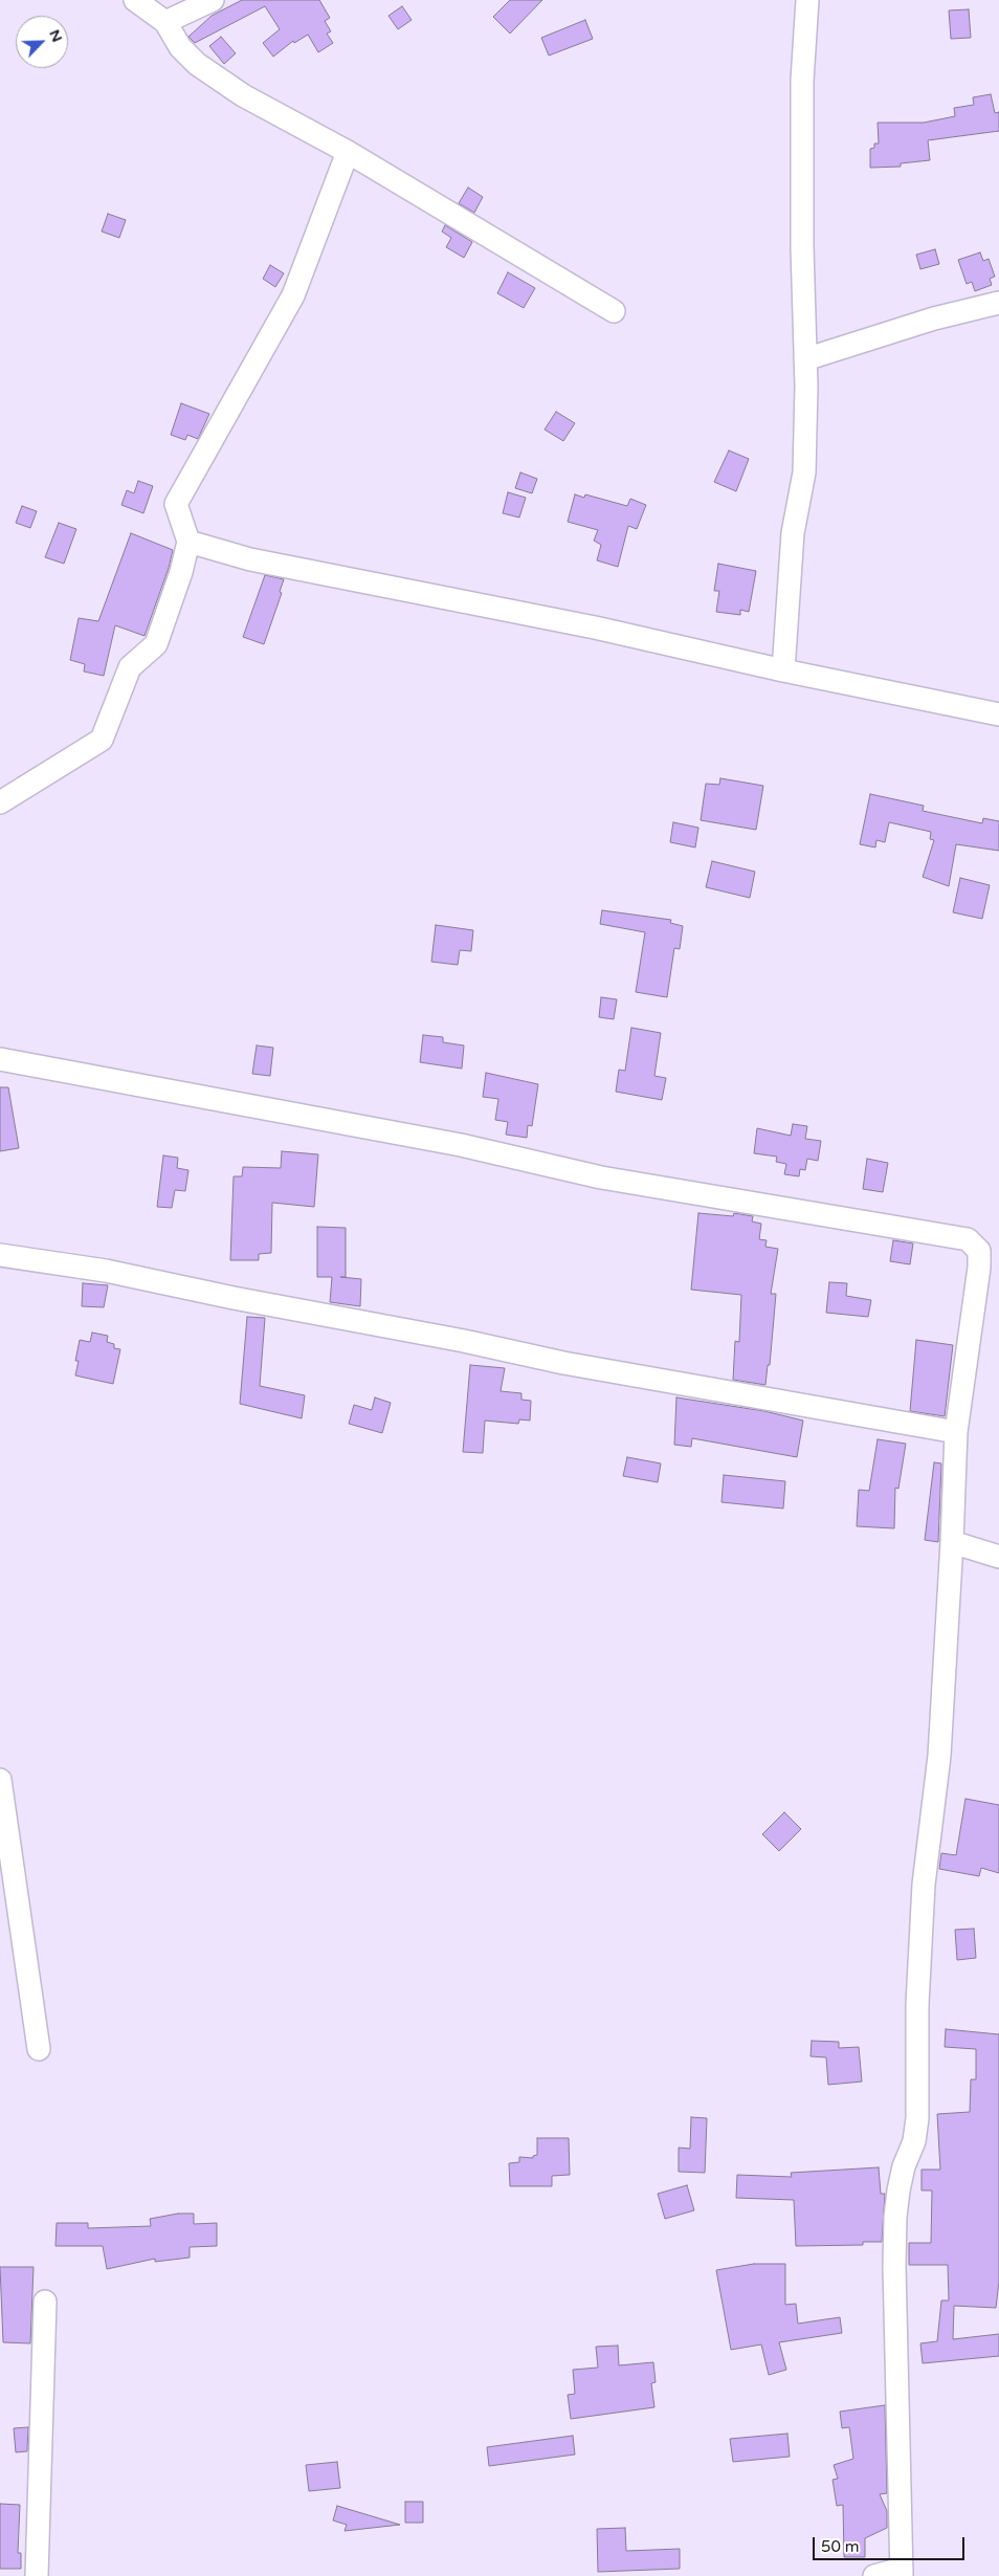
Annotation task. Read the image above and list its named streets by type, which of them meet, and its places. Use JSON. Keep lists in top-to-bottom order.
{
  "scale_bar": "50 m",
  "north": "top right"
}
